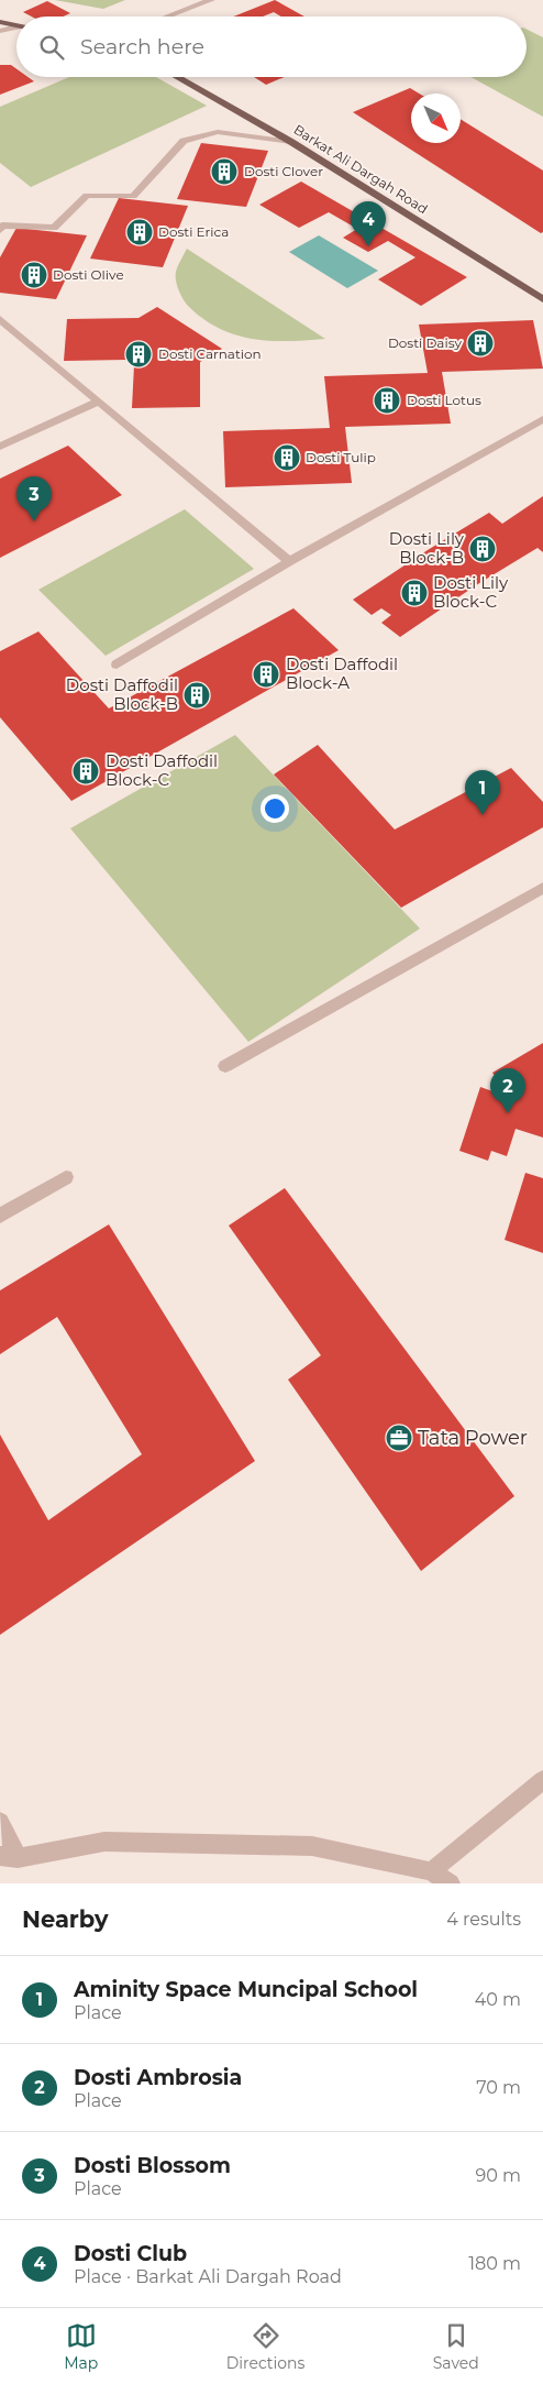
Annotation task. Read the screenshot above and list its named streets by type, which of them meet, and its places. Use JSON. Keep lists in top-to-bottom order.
{
  "streets": {
    "main road": ["Barkat Ali Dargah Road"]
  },
  "places": {
    "building": [
      "Dosti Clover",
      "Dosti Erica",
      "Dosti Olive",
      "Dosti Daisy",
      "Dosti Carnation",
      "Dosti Lotus",
      "Dosti Tulip",
      "Dosti Lily Block-B",
      "Dosti Lily Block-C",
      "Dosti Daffodil Block-A",
      "Dosti Daffodil Block-B",
      "Dosti Daffodil Block-C"
    ],
    "office": ["Tata Power"]
  },
  "north": "bottom right",
  "page": {
    "search": "Search here",
    "pins": [
      "4",
      "3",
      "1",
      "2"
    ],
    "heading": ["Nearby", "4 results"],
    "list": [
      {
        "mark": "1",
        "name": "Aminity Space Muncipal School",
        "note": "Place",
        "value": "40 m"
      },
      {
        "mark": "2",
        "name": "Dosti Ambrosia",
        "note": "Place",
        "value": "70 m"
      },
      {
        "mark": "3",
        "name": "Dosti Blossom",
        "note": "Place",
        "value": "90 m"
      },
      {
        "mark": "4",
        "name": "Dosti Club",
        "note": "Place · Barkat Ali Dargah Road",
        "value": "180 m"
      }
    ],
    "nav": ["Map", "Directions", "Saved"]
  }
}
